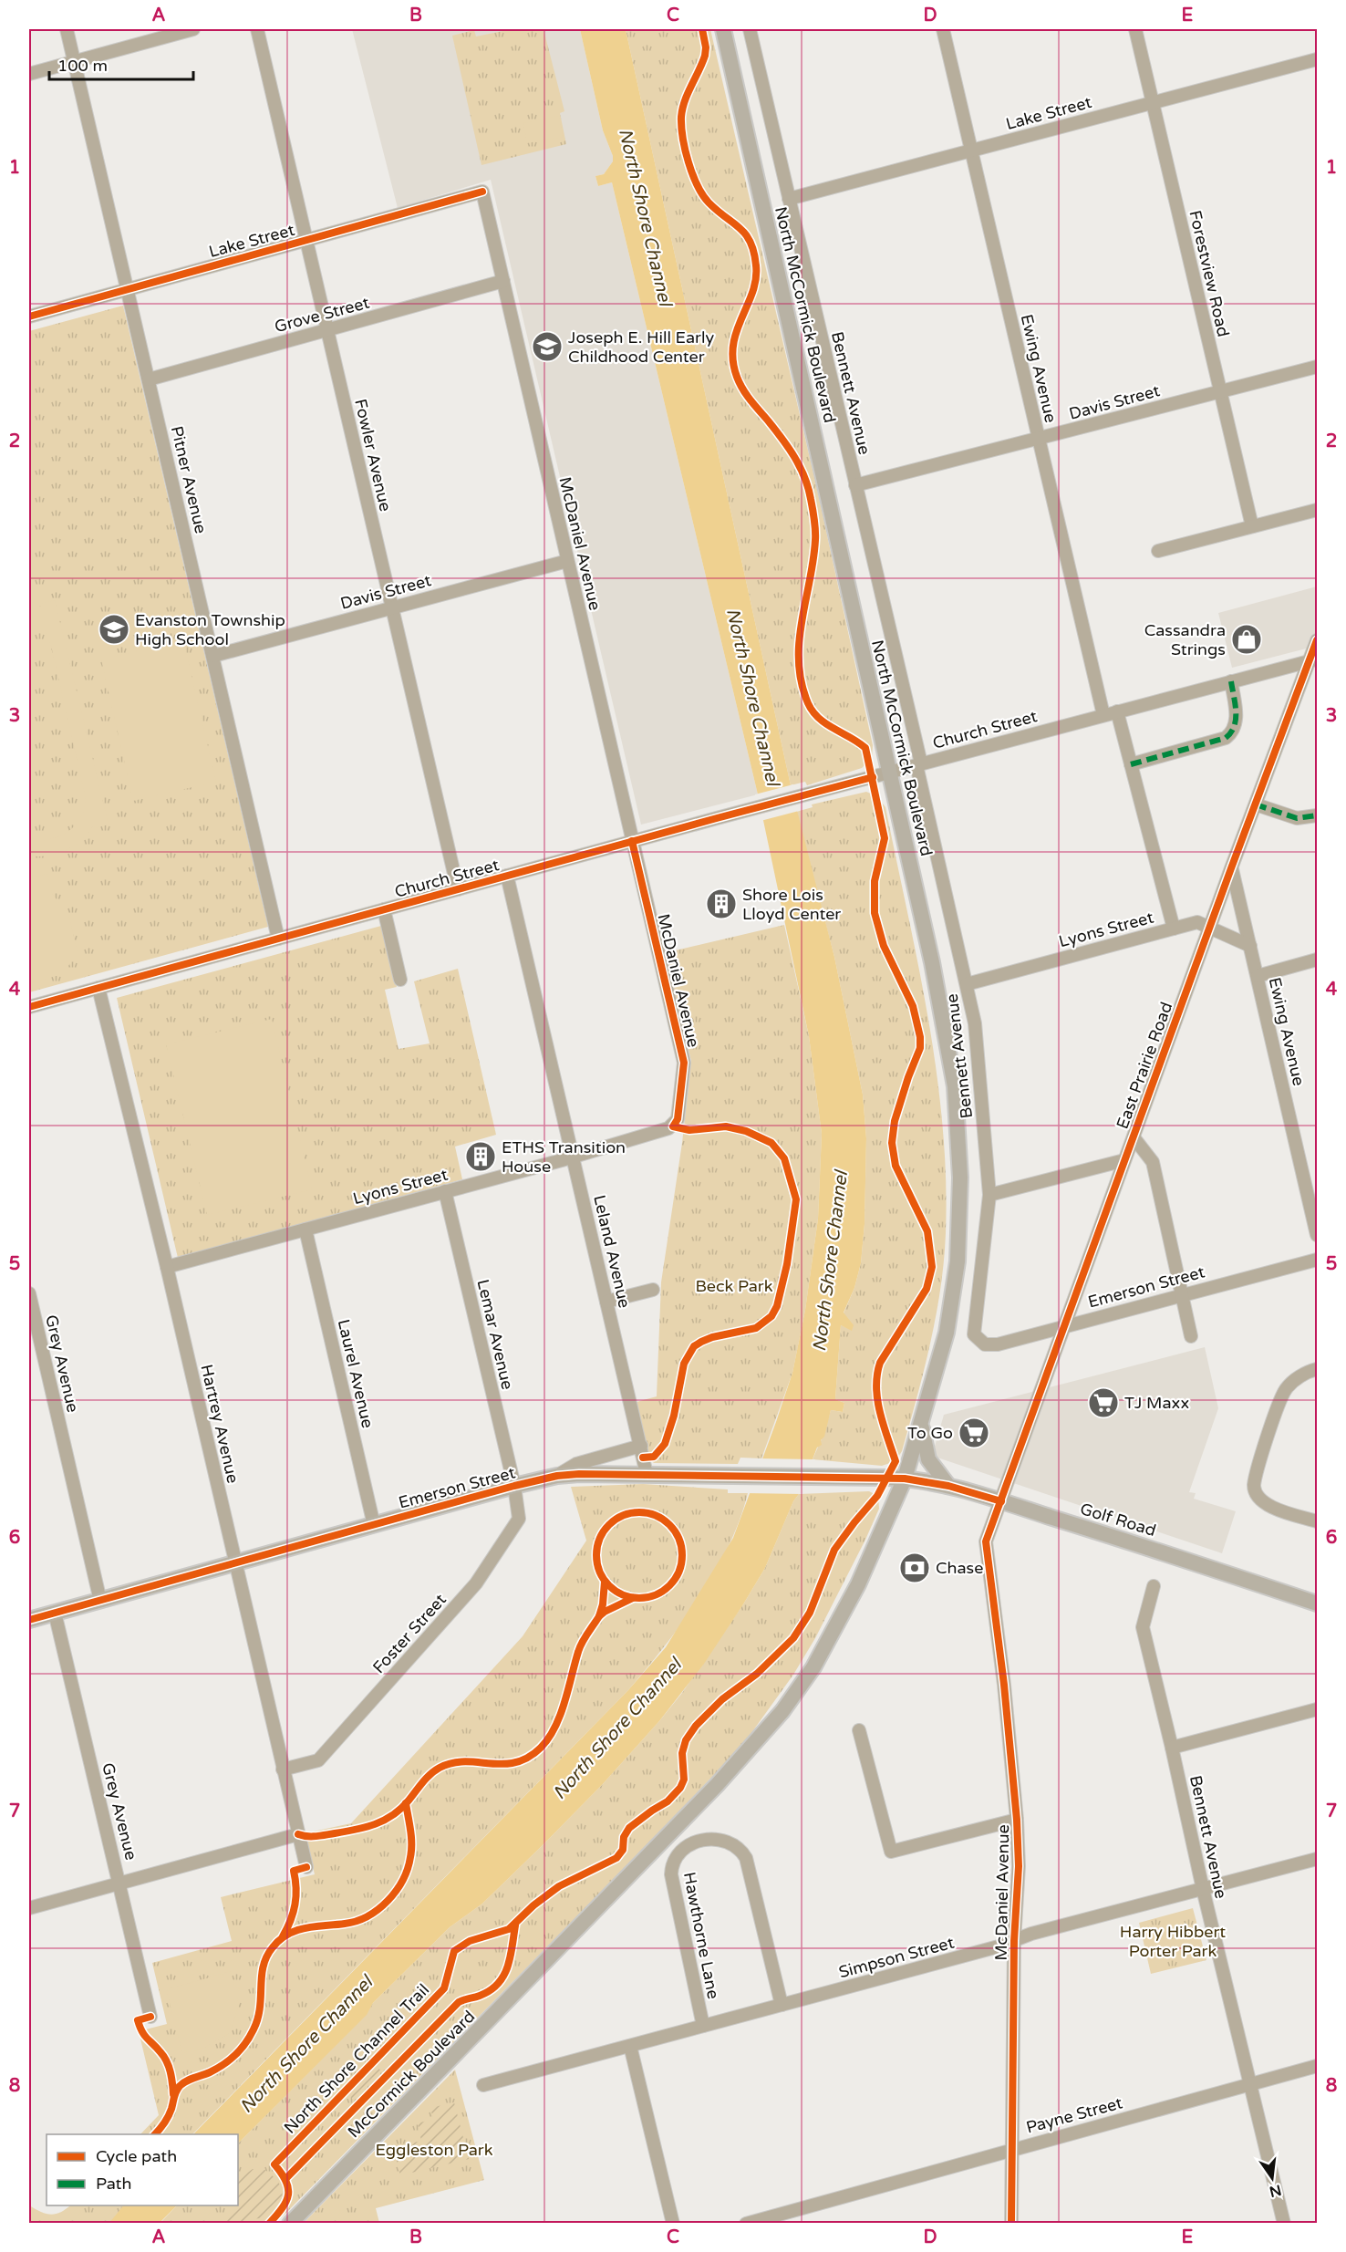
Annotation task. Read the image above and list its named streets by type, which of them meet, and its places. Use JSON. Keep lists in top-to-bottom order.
{
  "streets": {
    "main road": [
      "North McCormick Boulevard",
      "Emerson Street",
      "Golf Road",
      "McCormick Boulevard"
    ],
    "street": [
      "Lake Street",
      "Forestview Road",
      "Grove Street",
      "Ewing Avenue",
      "Bennett Avenue",
      "Davis Street",
      "Fowler Avenue",
      "Pitner Avenue",
      "McDaniel Avenue",
      "Church Street",
      "Lyons Street",
      "East Prairie Road",
      "Leland Avenue",
      "Lemar Avenue",
      "Grey Avenue",
      "Laurel Avenue",
      "Hartrey Avenue",
      "Foster Street",
      "Hawthorne Lane",
      "Simpson Street",
      "Payne Street"
    ],
    "cycle path": ["North Shore Channel Trail"]
  },
  "crossings": [
    ["Lake Street", "Forestview Road"],
    ["Lake Street", "Ewing Avenue"],
    ["Lake Street", "Bennett Avenue"],
    ["Lake Street", "Fowler Avenue"],
    ["Lake Street", "Pitner Avenue"],
    ["Lake Street", "McDaniel Avenue"],
    ["Forestview Road", "Davis Street"],
    ["Grove Street", "Fowler Avenue"],
    ["Grove Street", "Pitner Avenue"],
    ["Grove Street", "McDaniel Avenue"],
    ["North McCormick Boulevard", "Church Street"],
    ["North McCormick Boulevard", "Emerson Street"],
    ["North McCormick Boulevard", "Golf Road"],
    ["North McCormick Boulevard", "McCormick Boulevard"],
    ["Ewing Avenue", "Davis Street"],
    ["Ewing Avenue", "Church Street"],
    ["Ewing Avenue", "Lyons Street"],
    ["Ewing Avenue", "East Prairie Road"],
    ["Bennett Avenue", "Davis Street"],
    ["Bennett Avenue", "Church Street"],
    ["Bennett Avenue", "Lyons Street"],
    ["Bennett Avenue", "Emerson Street"],
    ["Bennett Avenue", "Simpson Street"],
    ["Bennett Avenue", "Payne Street"],
    ["Davis Street", "Fowler Avenue"],
    ["Davis Street", "Pitner Avenue"],
    ["Davis Street", "McDaniel Avenue"],
    ["Fowler Avenue", "Church Street"],
    ["Pitner Avenue", "Church Street"],
    ["McDaniel Avenue", "Church Street"],
    ["McDaniel Avenue", "Lyons Street"],
    ["McDaniel Avenue", "East Prairie Road"],
    ["McDaniel Avenue", "Golf Road"],
    ["McDaniel Avenue", "Simpson Street"],
    ["McDaniel Avenue", "Payne Street"],
    ["Church Street", "East Prairie Road"],
    ["Church Street", "Leland Avenue"],
    ["Church Street", "Hartrey Avenue"],
    ["Lyons Street", "East Prairie Road"],
    ["Lyons Street", "Leland Avenue"],
    ["Lyons Street", "Lemar Avenue"],
    ["Lyons Street", "Laurel Avenue"],
    ["Lyons Street", "Hartrey Avenue"],
    ["East Prairie Road", "Emerson Street"],
    ["East Prairie Road", "Golf Road"],
    ["Leland Avenue", "Emerson Street"],
    ["Emerson Street", "Lemar Avenue"],
    ["Emerson Street", "Grey Avenue"],
    ["Emerson Street", "Laurel Avenue"],
    ["Emerson Street", "Hartrey Avenue"],
    ["Emerson Street", "Golf Road"],
    ["Emerson Street", "Foster Street"],
    ["Emerson Street", "McCormick Boulevard"],
    ["Lemar Avenue", "Foster Street"],
    ["Hartrey Avenue", "Foster Street"],
    ["Golf Road", "McCormick Boulevard"],
    ["Hawthorne Lane", "Simpson Street"]
  ],
  "water": ["North Shore Channel"],
  "parks": ["Beck Park", "Harry Hibbert Porter Park", "Eggleston Park"],
  "places": {
    "school or university": ["Joseph E. Hill Early Childhood Center", "Evanston Township High School"],
    "shop": ["Cassandra Strings"],
    "building": ["Shore Lois Lloyd Center", "ETHS Transition House"],
    "supermarket": ["TJ Maxx", "To Go"],
    "bank": ["Chase"]
  },
  "legend": ["Cycle path", "Path"],
  "scale_bar": "100 m",
  "north": "bottom",
  "grid": {
    "columns": [
      "A",
      "B",
      "C",
      "D",
      "E"
    ],
    "rows": [
      "1",
      "2",
      "3",
      "4",
      "5",
      "6",
      "7",
      "8"
    ]
  }
}
